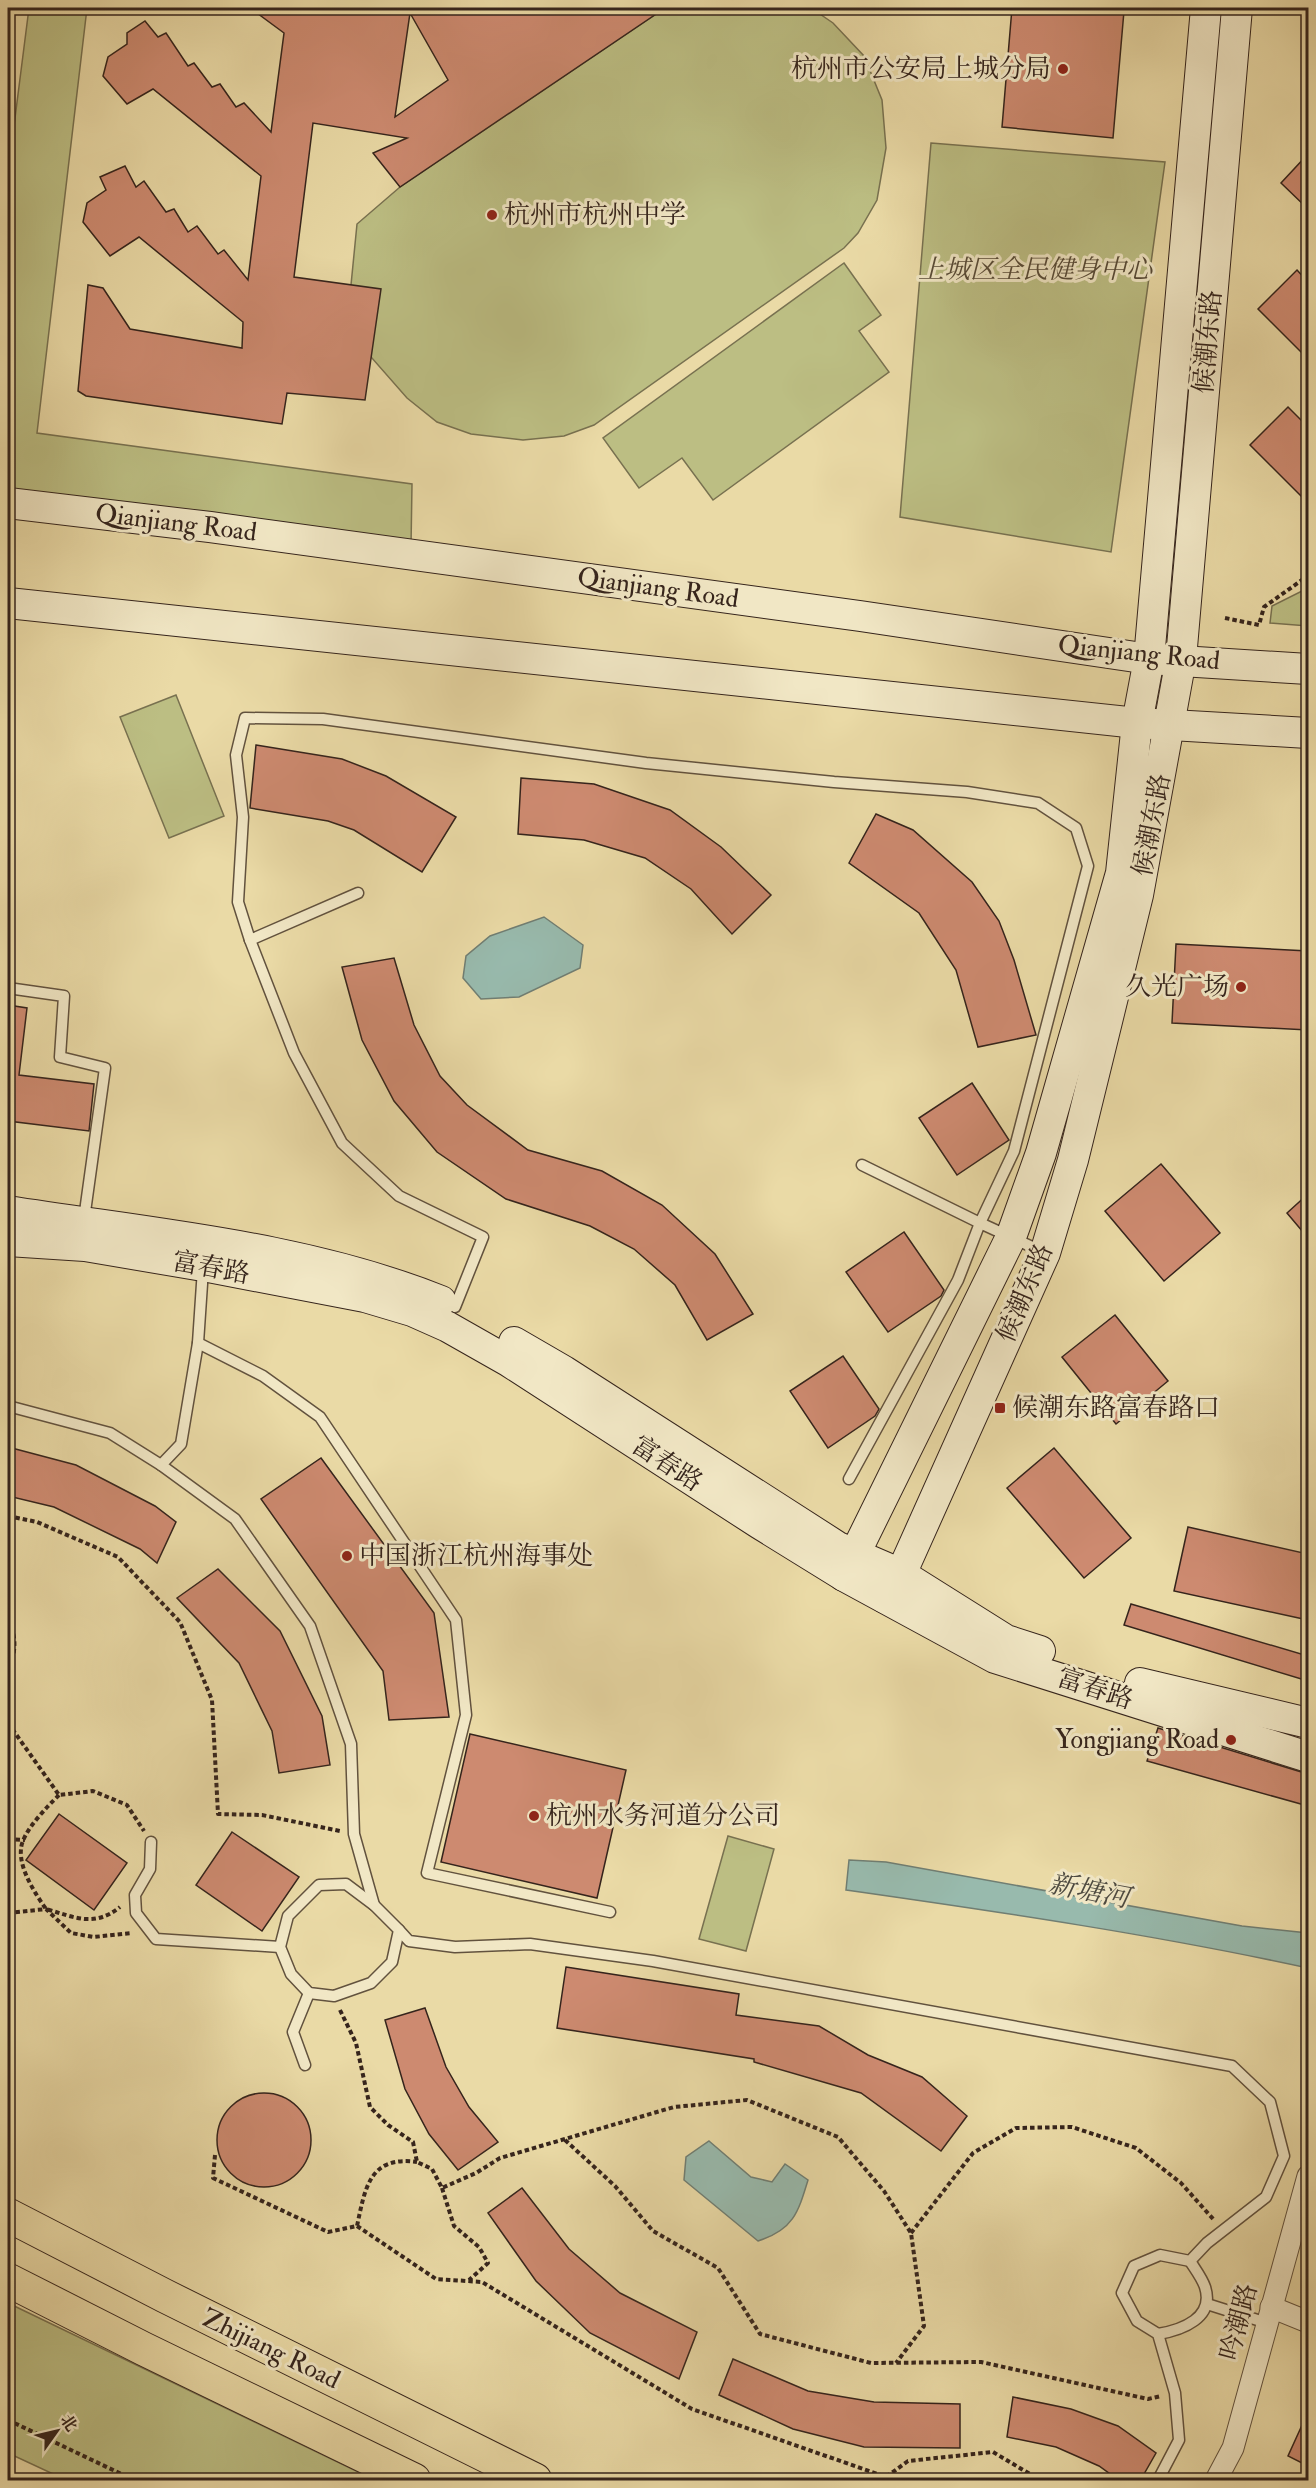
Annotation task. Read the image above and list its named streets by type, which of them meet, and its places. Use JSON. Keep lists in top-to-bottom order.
{
  "streets": {
    "main road": ["Zhijiang Road"],
    "street": [
      "候潮东路",
      "Qianjiang Road",
      "富春路",
      "吟潮路"
    ]
  },
  "crossings": [
    ["候潮东路", "Qianjiang Road"],
    ["候潮东路", "富春路"]
  ],
  "water": ["新塘河"],
  "parks": ["上城区全民健身中心"],
  "places": {
    "other": [
      "杭州市公安局上城分局",
      "杭州市杭州中学",
      "久光广场",
      "中国浙江杭州海事处",
      "Yongjiang Road",
      "杭州水务河道分公司"
    ],
    "transit": ["候潮东路富春路口"]
  },
  "north": "top right"
}
